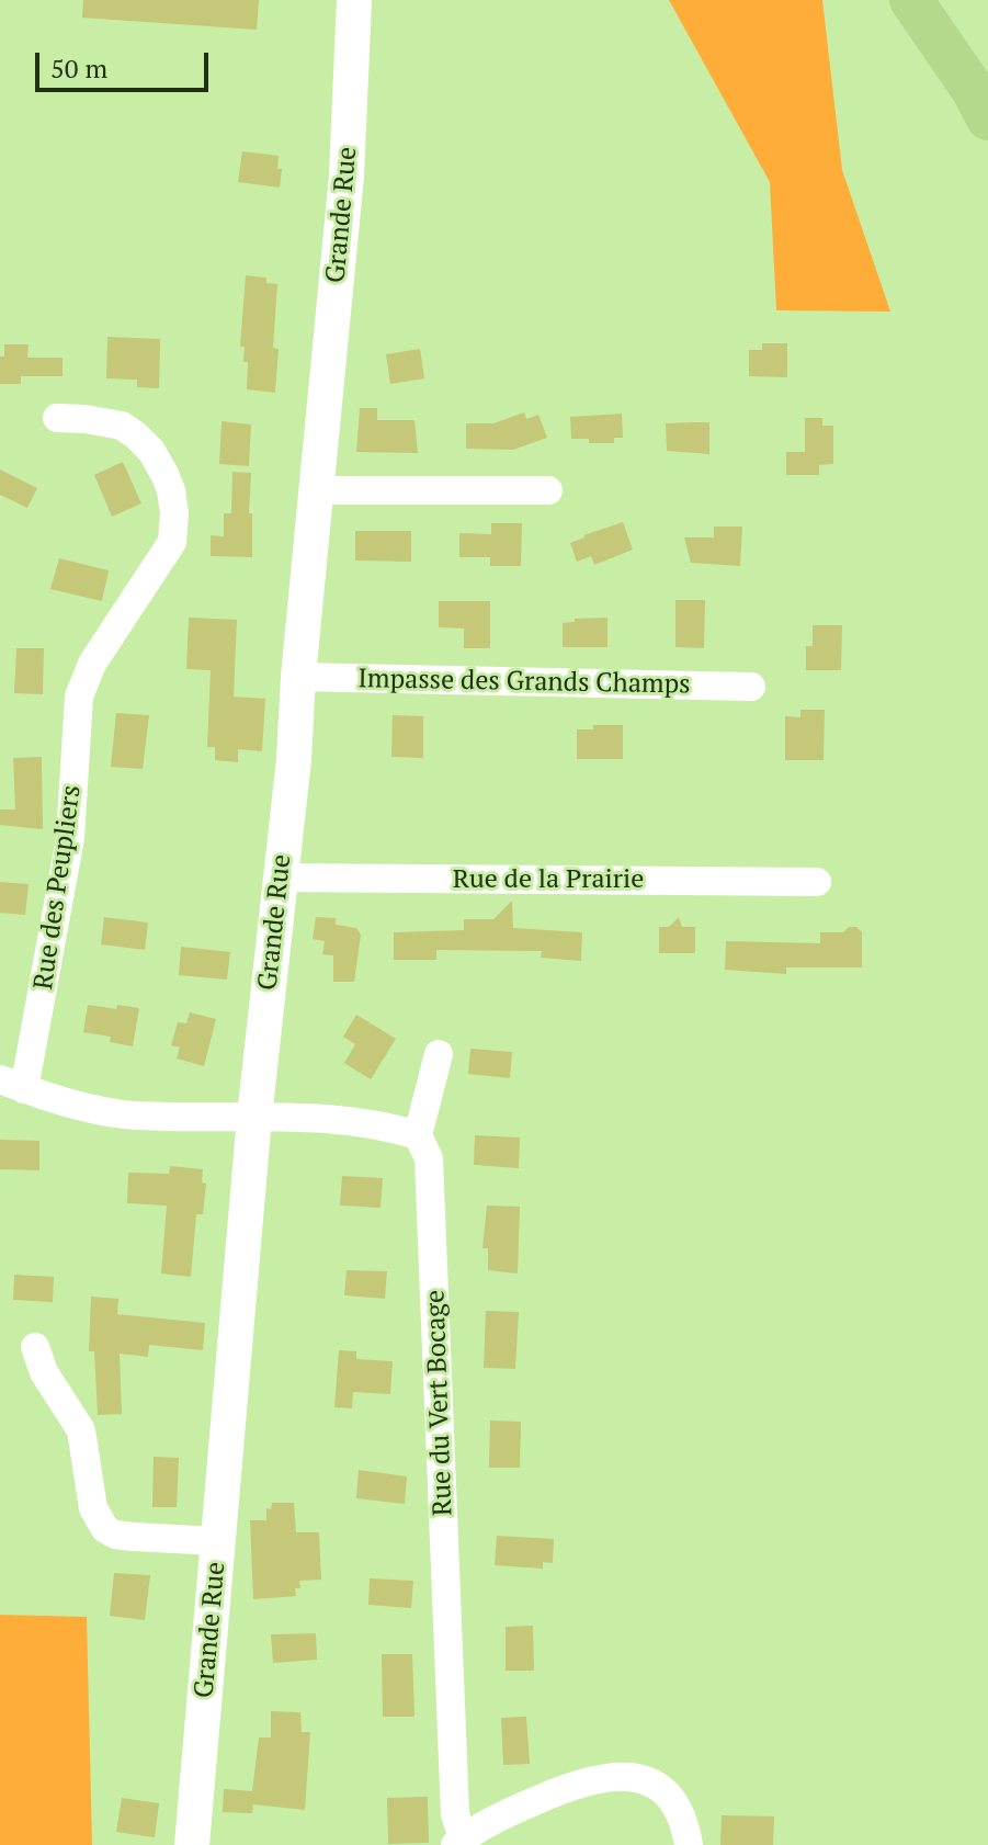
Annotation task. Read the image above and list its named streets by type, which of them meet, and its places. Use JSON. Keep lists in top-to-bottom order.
{
  "streets": {
    "street": [
      "Grande Rue",
      "Impasse des Grands Champs",
      "Rue de la Prairie",
      "Rue des Peupliers",
      "Rue du Vert Bocage"
    ]
  },
  "crossings": [
    ["Grande Rue", "Impasse des Grands Champs"],
    ["Grande Rue", "Rue de la Prairie"]
  ],
  "scale_bar": "50 m"
}
